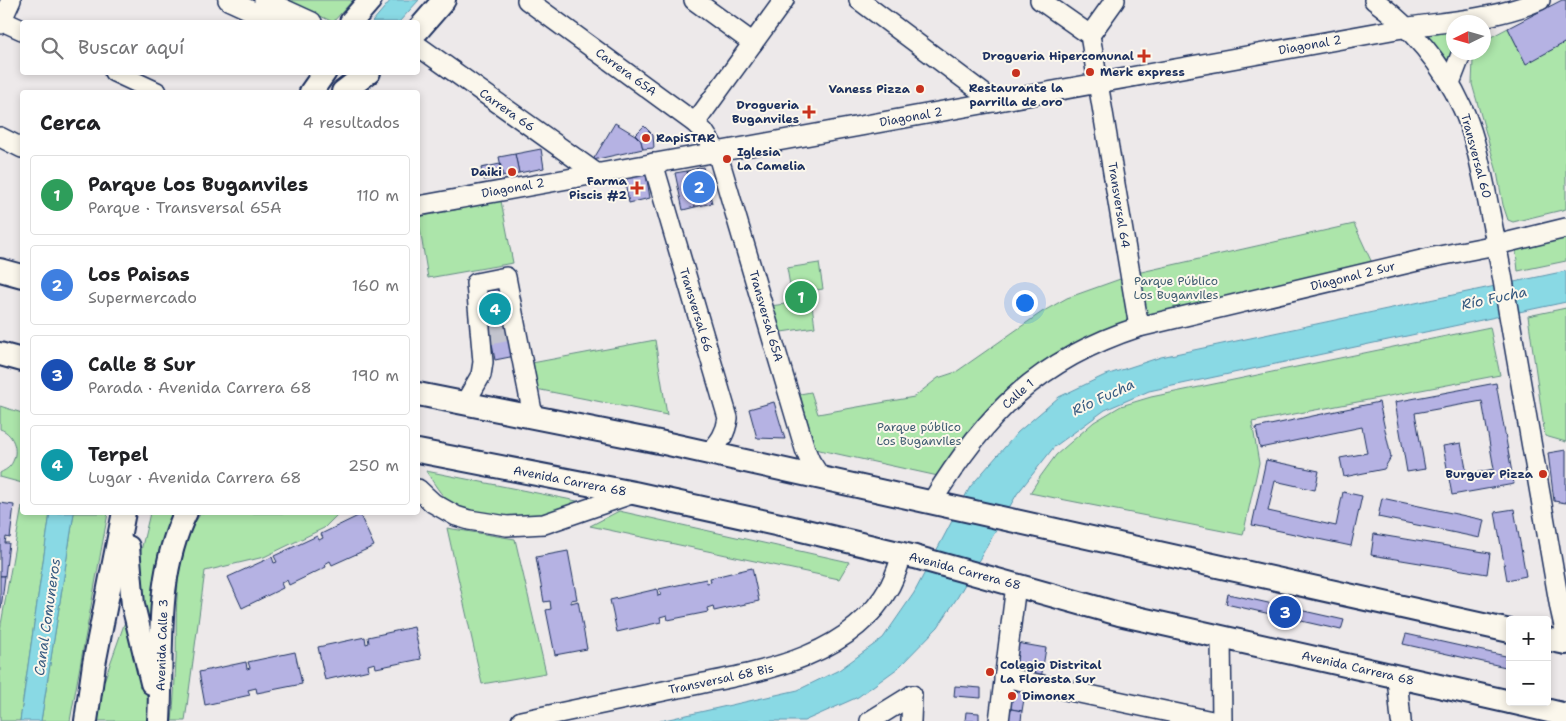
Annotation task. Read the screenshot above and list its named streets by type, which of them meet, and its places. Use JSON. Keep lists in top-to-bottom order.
{
  "streets": {
    "main road": ["Avenida Carrera 68", "Avenida Calle 3"],
    "street": [
      "Diagonal 2",
      "Carrera 65A",
      "Carrera 66",
      "Transversal 60",
      "Transversal 64",
      "Diagonal 2 Sur",
      "Transversal 66",
      "Transversal 65A",
      "Calle 1",
      "Transversal 68 Bis"
    ]
  },
  "crossings": [
    ["Diagonal 2", "Carrera 65A"],
    ["Diagonal 2", "Carrera 66"],
    ["Diagonal 2", "Transversal 60"],
    ["Diagonal 2", "Transversal 64"],
    ["Diagonal 2", "Transversal 66"],
    ["Diagonal 2", "Transversal 65A"],
    ["Carrera 65A", "Transversal 65A"],
    ["Transversal 60", "Diagonal 2 Sur"],
    ["Transversal 64", "Diagonal 2 Sur"],
    ["Transversal 64", "Calle 1"],
    ["Diagonal 2 Sur", "Calle 1"],
    ["Avenida Carrera 68", "Transversal 68 Bis"]
  ],
  "water": ["Río Fucha", "Canal Comuneros"],
  "parks": ["Parque Público Los Buganviles", "Parque público Los Buganviles"],
  "places": {
    "health": ["Drogueria Hipercomunal", "Drogueria Buganviles", "Farma Piscis #2"],
    "other": [
      "Merk express",
      "Restaurante la parrilla de oro",
      "Vaness Pizza",
      "RapiSTAR",
      "Iglesia La Camelia",
      "Daiki",
      "Burguer Pizza",
      "Colegio Distrital La Floresta Sur",
      "Dimonex"
    ]
  },
  "north": "left",
  "page": {
    "search": "Buscar aquí",
    "heading": ["Cerca", "4 resultados"],
    "list": [
      {
        "mark": "1",
        "name": "Parque Los Buganviles",
        "note": "Parque · Transversal 65A",
        "value": "110 m"
      },
      {
        "mark": "2",
        "name": "Los Paisas",
        "note": "Supermercado",
        "value": "160 m"
      },
      {
        "mark": "3",
        "name": "Calle 8 Sur",
        "note": "Parada · Avenida Carrera 68",
        "value": "190 m"
      },
      {
        "mark": "4",
        "name": "Terpel",
        "note": "Lugar · Avenida Carrera 68",
        "value": "250 m"
      }
    ],
    "pins": [
      "2",
      "1",
      "4",
      "3"
    ],
    "map_buttons": ["+", "−"]
  }
}
